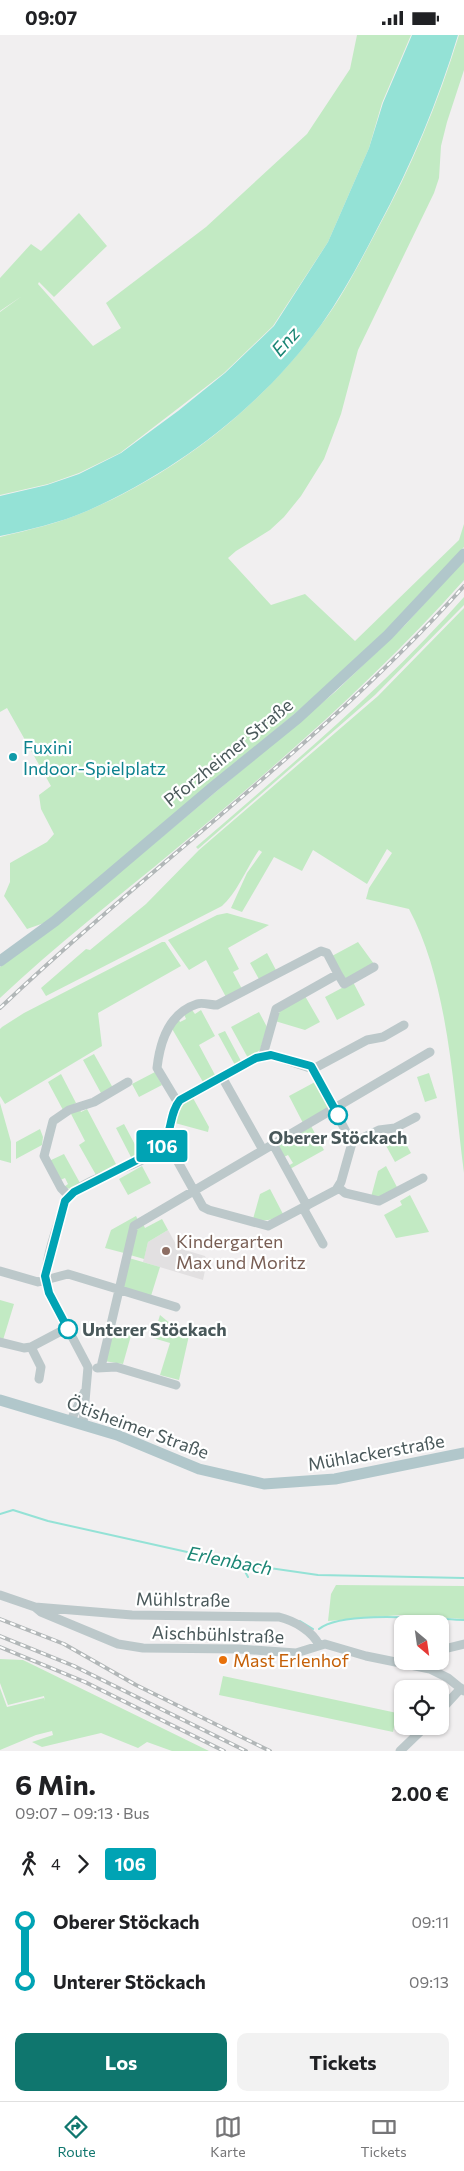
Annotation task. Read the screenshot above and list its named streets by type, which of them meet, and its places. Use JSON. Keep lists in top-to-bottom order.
{
  "streets": {
    "main road": ["Pforzheimer Straße", "Ötisheimer Straße", "Mühlackerstraße"],
    "street": ["Mühlstraße", "Aischbühlstraße"]
  },
  "crossings": [
    ["Ötisheimer Straße", "Mühlackerstraße"],
    ["Mühlstraße", "Aischbühlstraße"]
  ],
  "water": ["Enz", "Erlenbach"],
  "places": [
    "Fuxini Indoor-Spielplatz",
    "Oberer Stöckach",
    "Kindergarten Max und Moritz",
    "Unterer Stöckach",
    "Mast Erlenhof"
  ],
  "lines": ["bus line 106"],
  "north": "bottom right",
  "page": {
    "status": "09:07",
    "on_map": "106",
    "heading": ["6 Min.", "09:07 – 09:13 · Bus", "2.00 €"],
    "legs": ["4", "106"],
    "list": [
      {
        "name": "Oberer Stöckach",
        "value": "09:11"
      },
      {
        "name": "Unterer Stöckach",
        "value": "09:13"
      }
    ],
    "buttons": ["Los", "Tickets"],
    "tabs": ["Route", "Karte", "Tickets"]
  }
}
